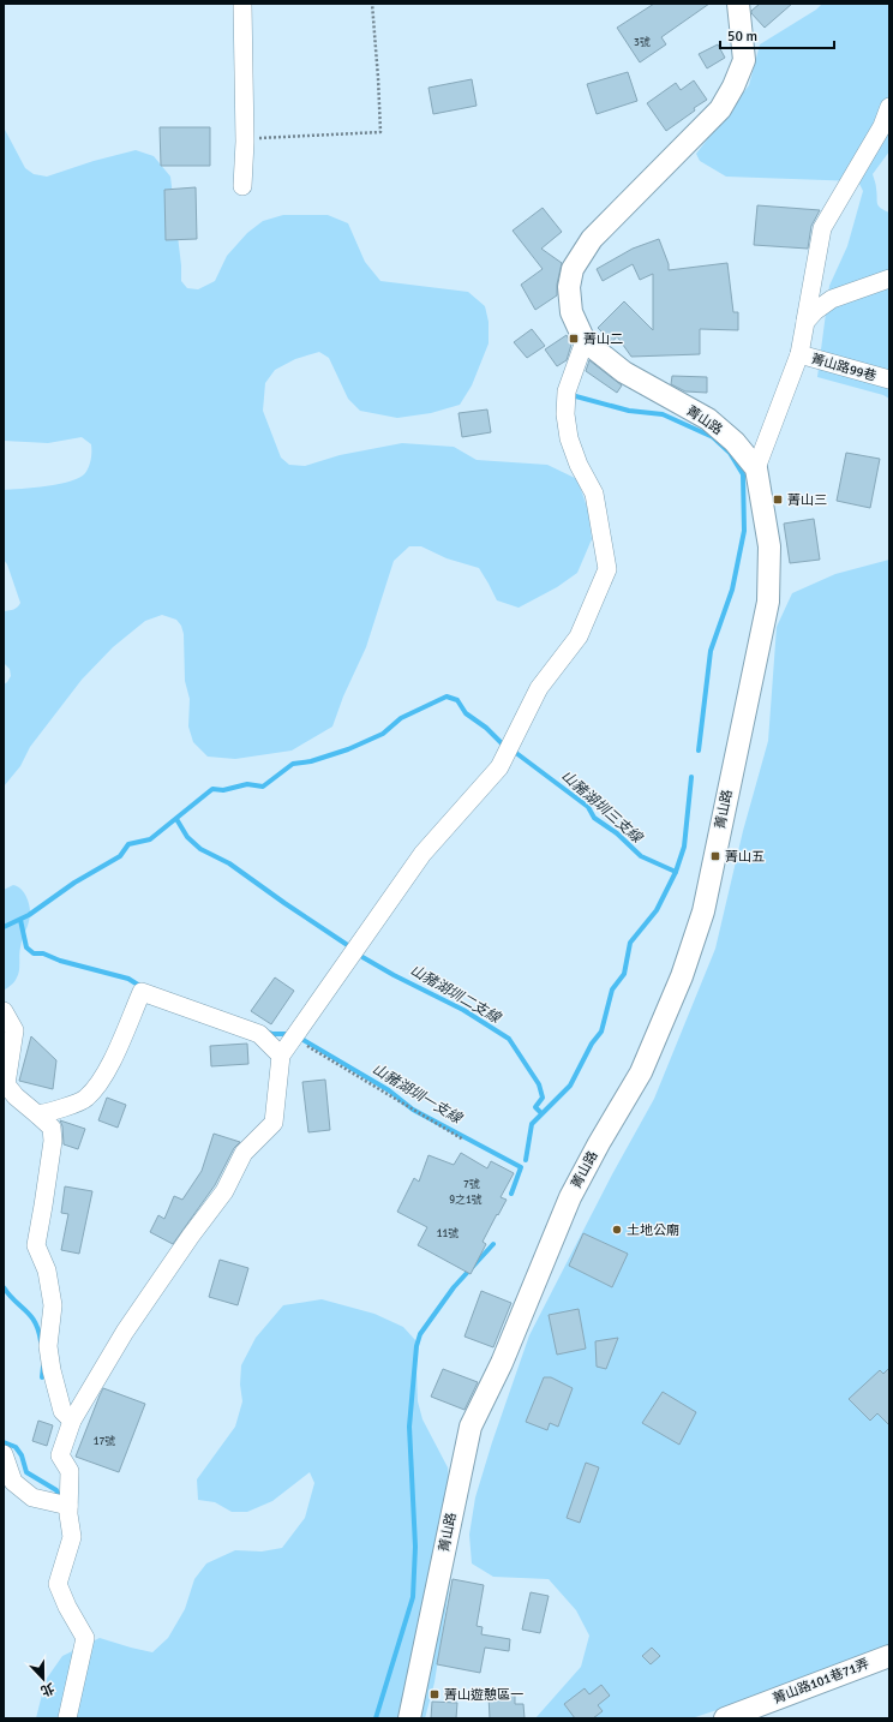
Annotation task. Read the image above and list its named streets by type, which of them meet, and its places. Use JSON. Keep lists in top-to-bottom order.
{
  "streets": {
    "street": ["菁山路99巷", "菁山路", "菁山路101巷71弄"]
  },
  "water": ["山豬湖圳三支線", "山豬湖圳二支線", "山豬湖圳一支線"],
  "places": {
    "transit": [
      "菁山二",
      "菁山三",
      "菁山五",
      "菁山遊憩區一"
    ],
    "other": ["土地公廟"]
  },
  "house_numbers": [
    "3號",
    "7號",
    "9之1號",
    "11號",
    "17號"
  ],
  "scale_bar": "50 m",
  "north": "bottom"
}
